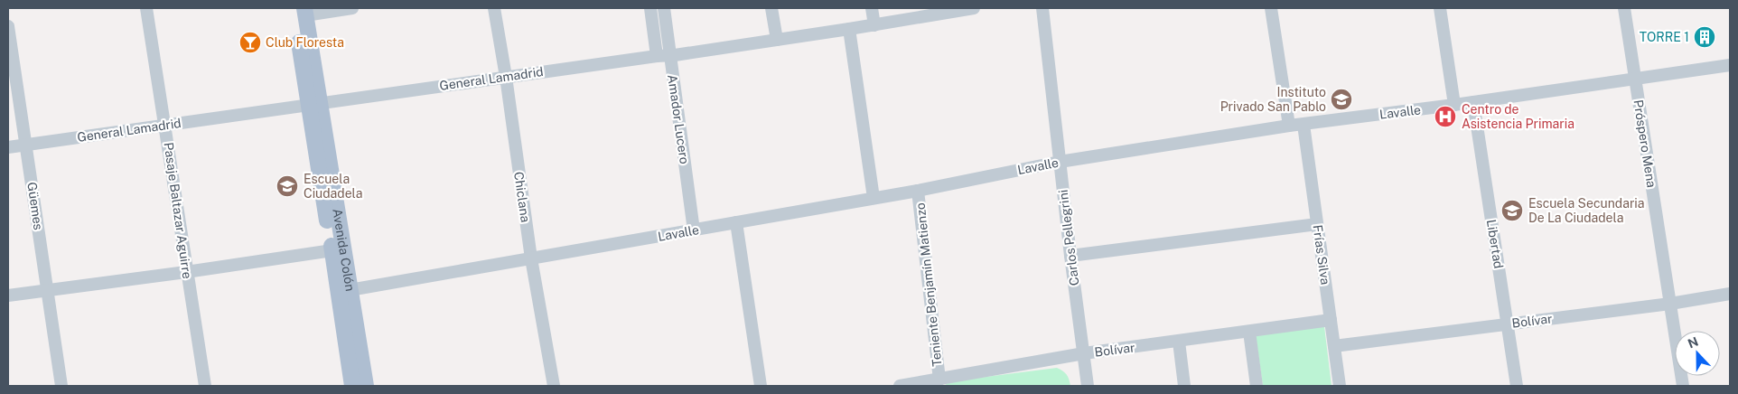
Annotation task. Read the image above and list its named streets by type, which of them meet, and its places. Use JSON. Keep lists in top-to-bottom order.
{
  "streets": {
    "main road": ["Avenida Colón"],
    "street": [
      "General Lamadrid",
      "Lavalle",
      "Amador Lucero",
      "Próspero Mena",
      "Chiclana",
      "Güemes",
      "Pasaje Baltazar Aguirre",
      "Carlos Pellegrini",
      "Libertad",
      "Frías Silva",
      "Teniente Benjamín Matienzo",
      "Bolívar"
    ]
  },
  "crossings": [
    ["General Lamadrid", "Amador Lucero"],
    ["General Lamadrid", "Chiclana"],
    ["General Lamadrid", "Güemes"],
    ["General Lamadrid", "Pasaje Baltazar Aguirre"],
    ["General Lamadrid", "Avenida Colón"],
    ["Lavalle", "Amador Lucero"],
    ["Lavalle", "Próspero Mena"],
    ["Lavalle", "Chiclana"],
    ["Lavalle", "Carlos Pellegrini"],
    ["Lavalle", "Libertad"],
    ["Lavalle", "Avenida Colón"],
    ["Lavalle", "Frías Silva"],
    ["Lavalle", "Teniente Benjamín Matienzo"],
    ["Próspero Mena", "Bolívar"],
    ["Carlos Pellegrini", "Bolívar"],
    ["Libertad", "Bolívar"],
    ["Frías Silva", "Bolívar"],
    ["Teniente Benjamín Matienzo", "Bolívar"]
  ],
  "places": {
    "building": ["TORRE 1"],
    "bar": ["Club Floresta"],
    "school or university": ["Instituto Privado San Pablo", "Escuela Ciudadela", "Escuela Secundaria De La Ciudadela"],
    "hospital": ["Centro de Asistencia Primaria"]
  },
  "north": "top"
}
